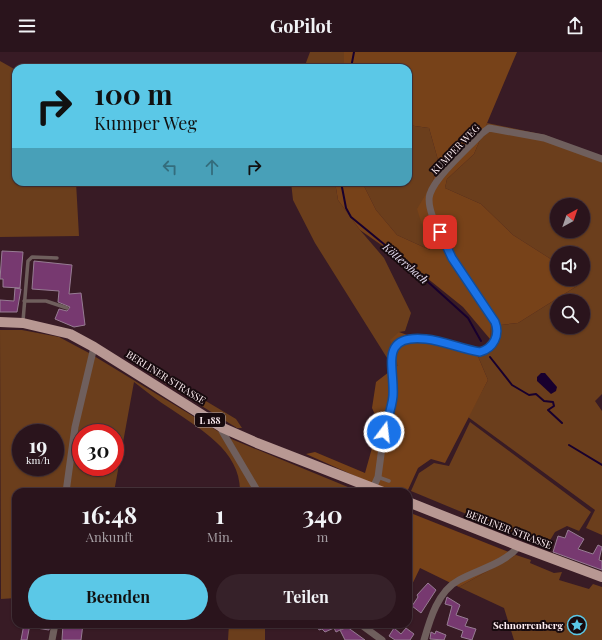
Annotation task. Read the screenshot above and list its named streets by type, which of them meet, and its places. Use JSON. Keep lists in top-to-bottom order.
{
  "streets": {
    "main road": ["BERLINER STRASSE", "L 188"],
    "street": ["KUMPER WEG"]
  },
  "crossings": [
    ["KUMPER WEG", "BERLINER STRASSE"]
  ],
  "water": ["Köttersbach"],
  "places": {
    "place": ["Schnorrenberg"]
  },
  "north": "top right",
  "page": {
    "header": "GoPilot",
    "turn": ["100 m", "Kumper Weg"],
    "speed": "19 km/h",
    "limit": "30",
    "eta": [
      "16:48",
      "Ankunft",
      "1",
      "Min.",
      "340",
      "m"
    ],
    "buttons": ["Beenden", "Teilen"]
  }
}
